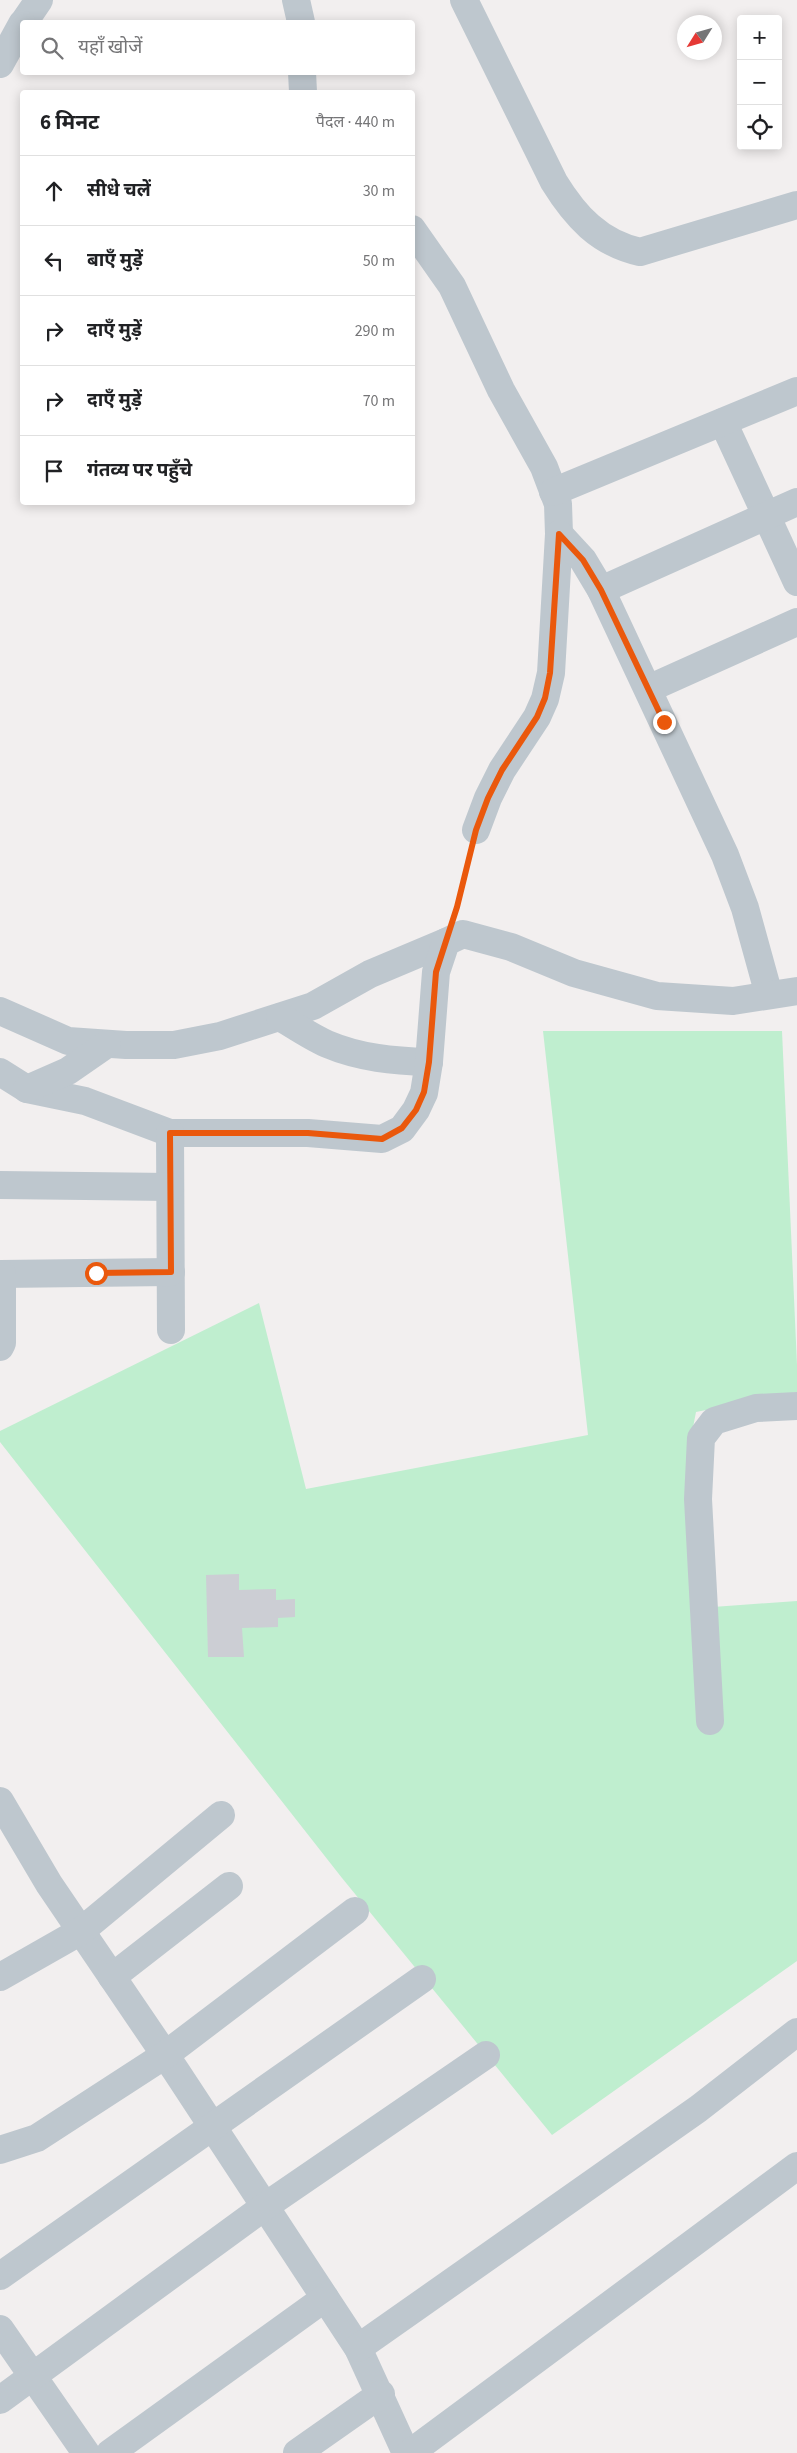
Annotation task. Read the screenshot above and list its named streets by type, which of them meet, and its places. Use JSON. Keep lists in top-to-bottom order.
{
  "north": "bottom left",
  "page": {
    "map_buttons": ["+", "−"],
    "search": "यहाँ खोजें",
    "heading": ["6 मिनट", "पैदल · 440 m"],
    "list": [
      ["सीधे चलें", "30 m"],
      ["बाएँ मुड़ें", "50 m"],
      ["दाएँ मुड़ें", "290 m"],
      ["दाएँ मुड़ें", "70 m"],
      "गंतव्य पर पहुँचे"
    ]
  }
}
